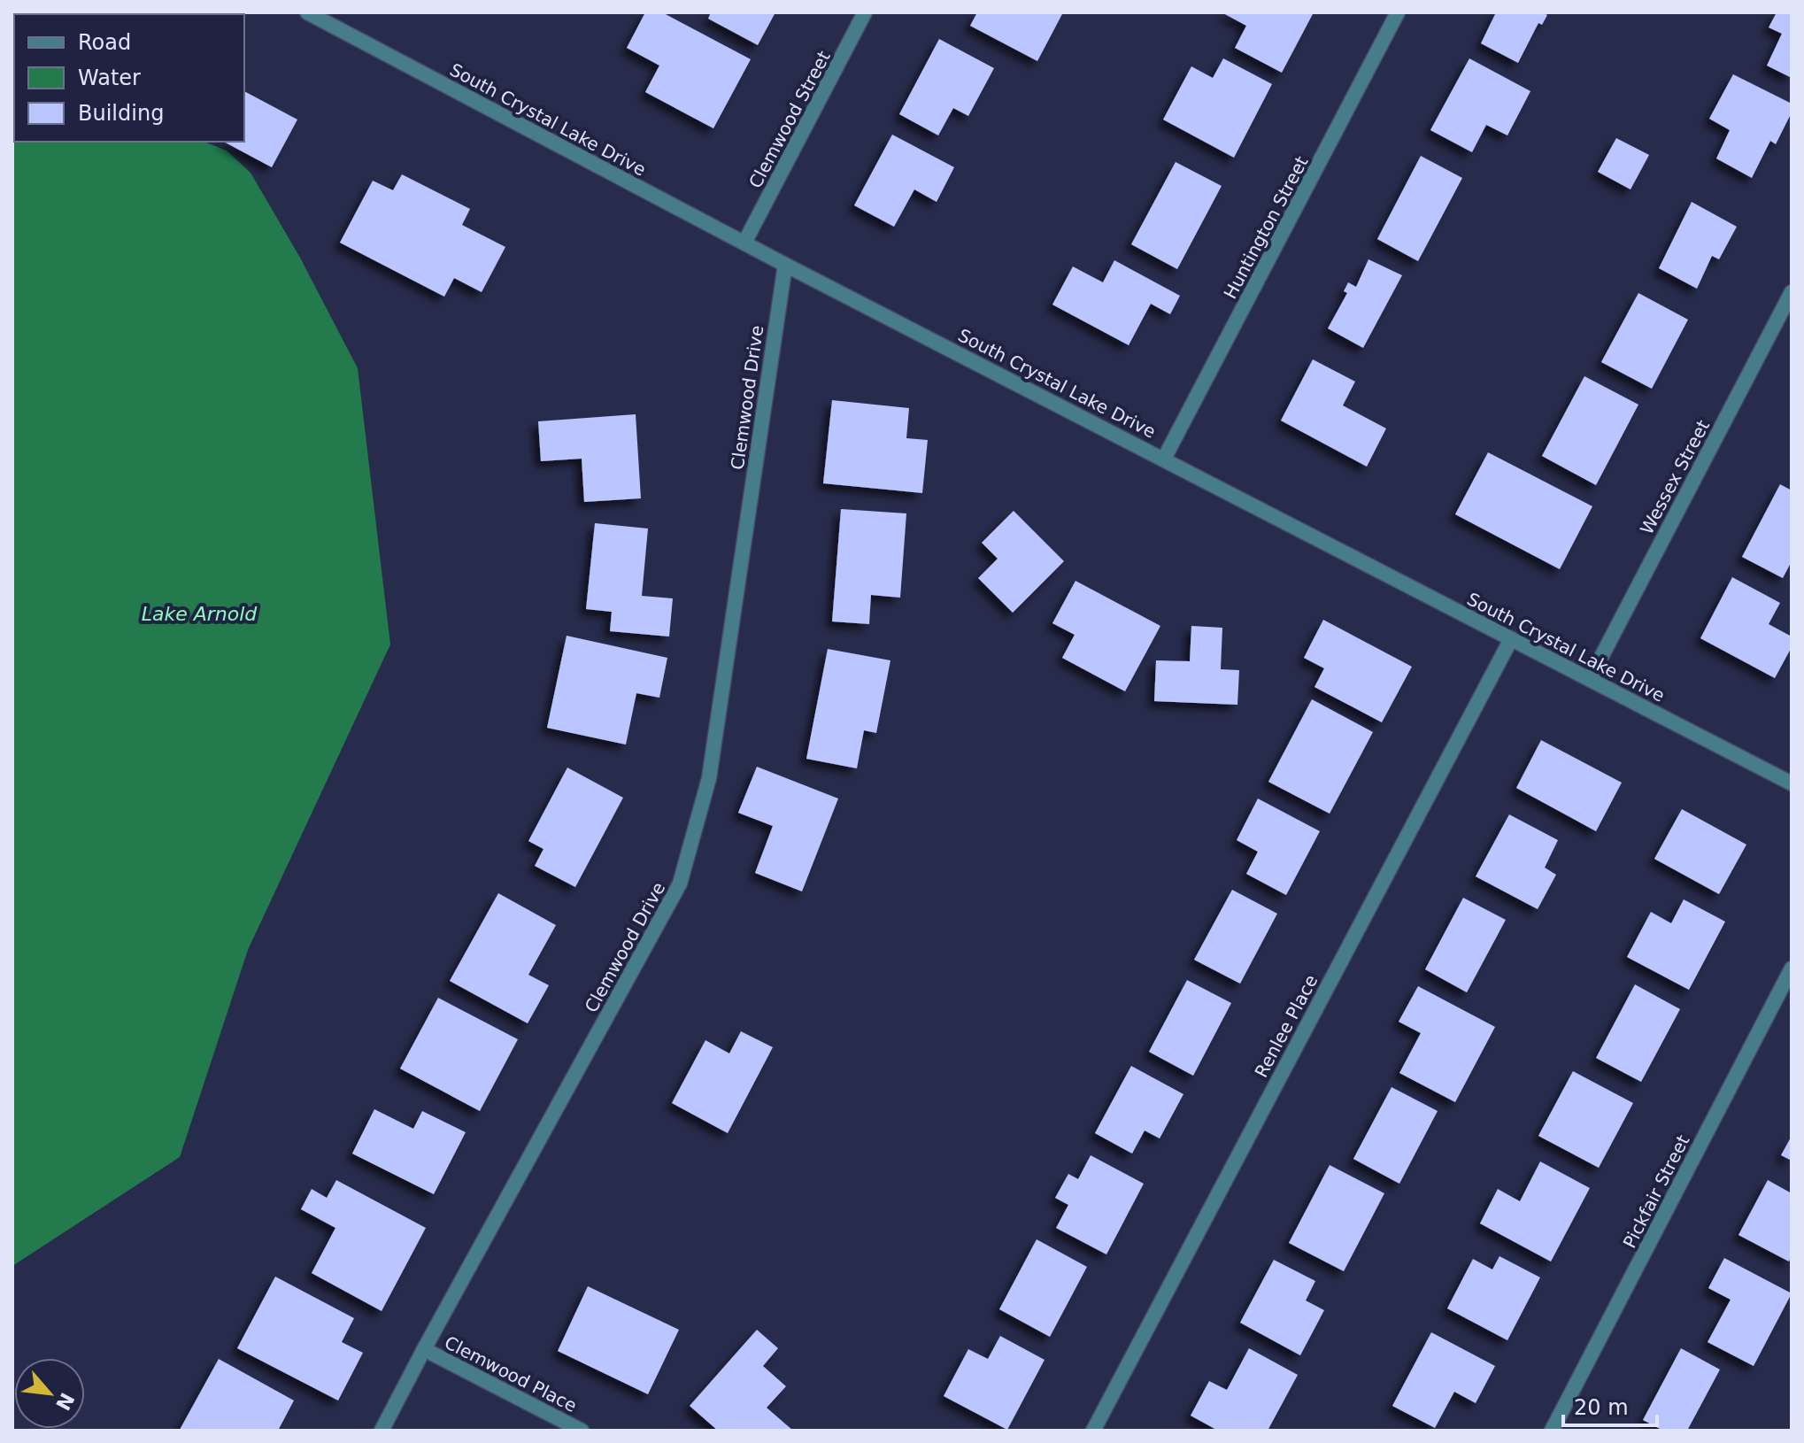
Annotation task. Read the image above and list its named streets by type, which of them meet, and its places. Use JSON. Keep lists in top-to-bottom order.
{
  "streets": {
    "street": [
      "South Crystal Lake Drive",
      "Clemwood Street",
      "Huntington Street",
      "Clemwood Drive",
      "Wessex Street",
      "Renlee Place",
      "Pickfair Street",
      "Clemwood Place"
    ]
  },
  "crossings": [
    ["South Crystal Lake Drive", "Clemwood Street"],
    ["South Crystal Lake Drive", "Huntington Street"],
    ["South Crystal Lake Drive", "Clemwood Drive"],
    ["South Crystal Lake Drive", "Wessex Street"],
    ["South Crystal Lake Drive", "Renlee Place"],
    ["Clemwood Drive", "Clemwood Place"]
  ],
  "water": ["Lake Arnold"],
  "legend": ["Road", "Water", "Building"],
  "scale_bar": "20 m",
  "north": "bottom right"
}
